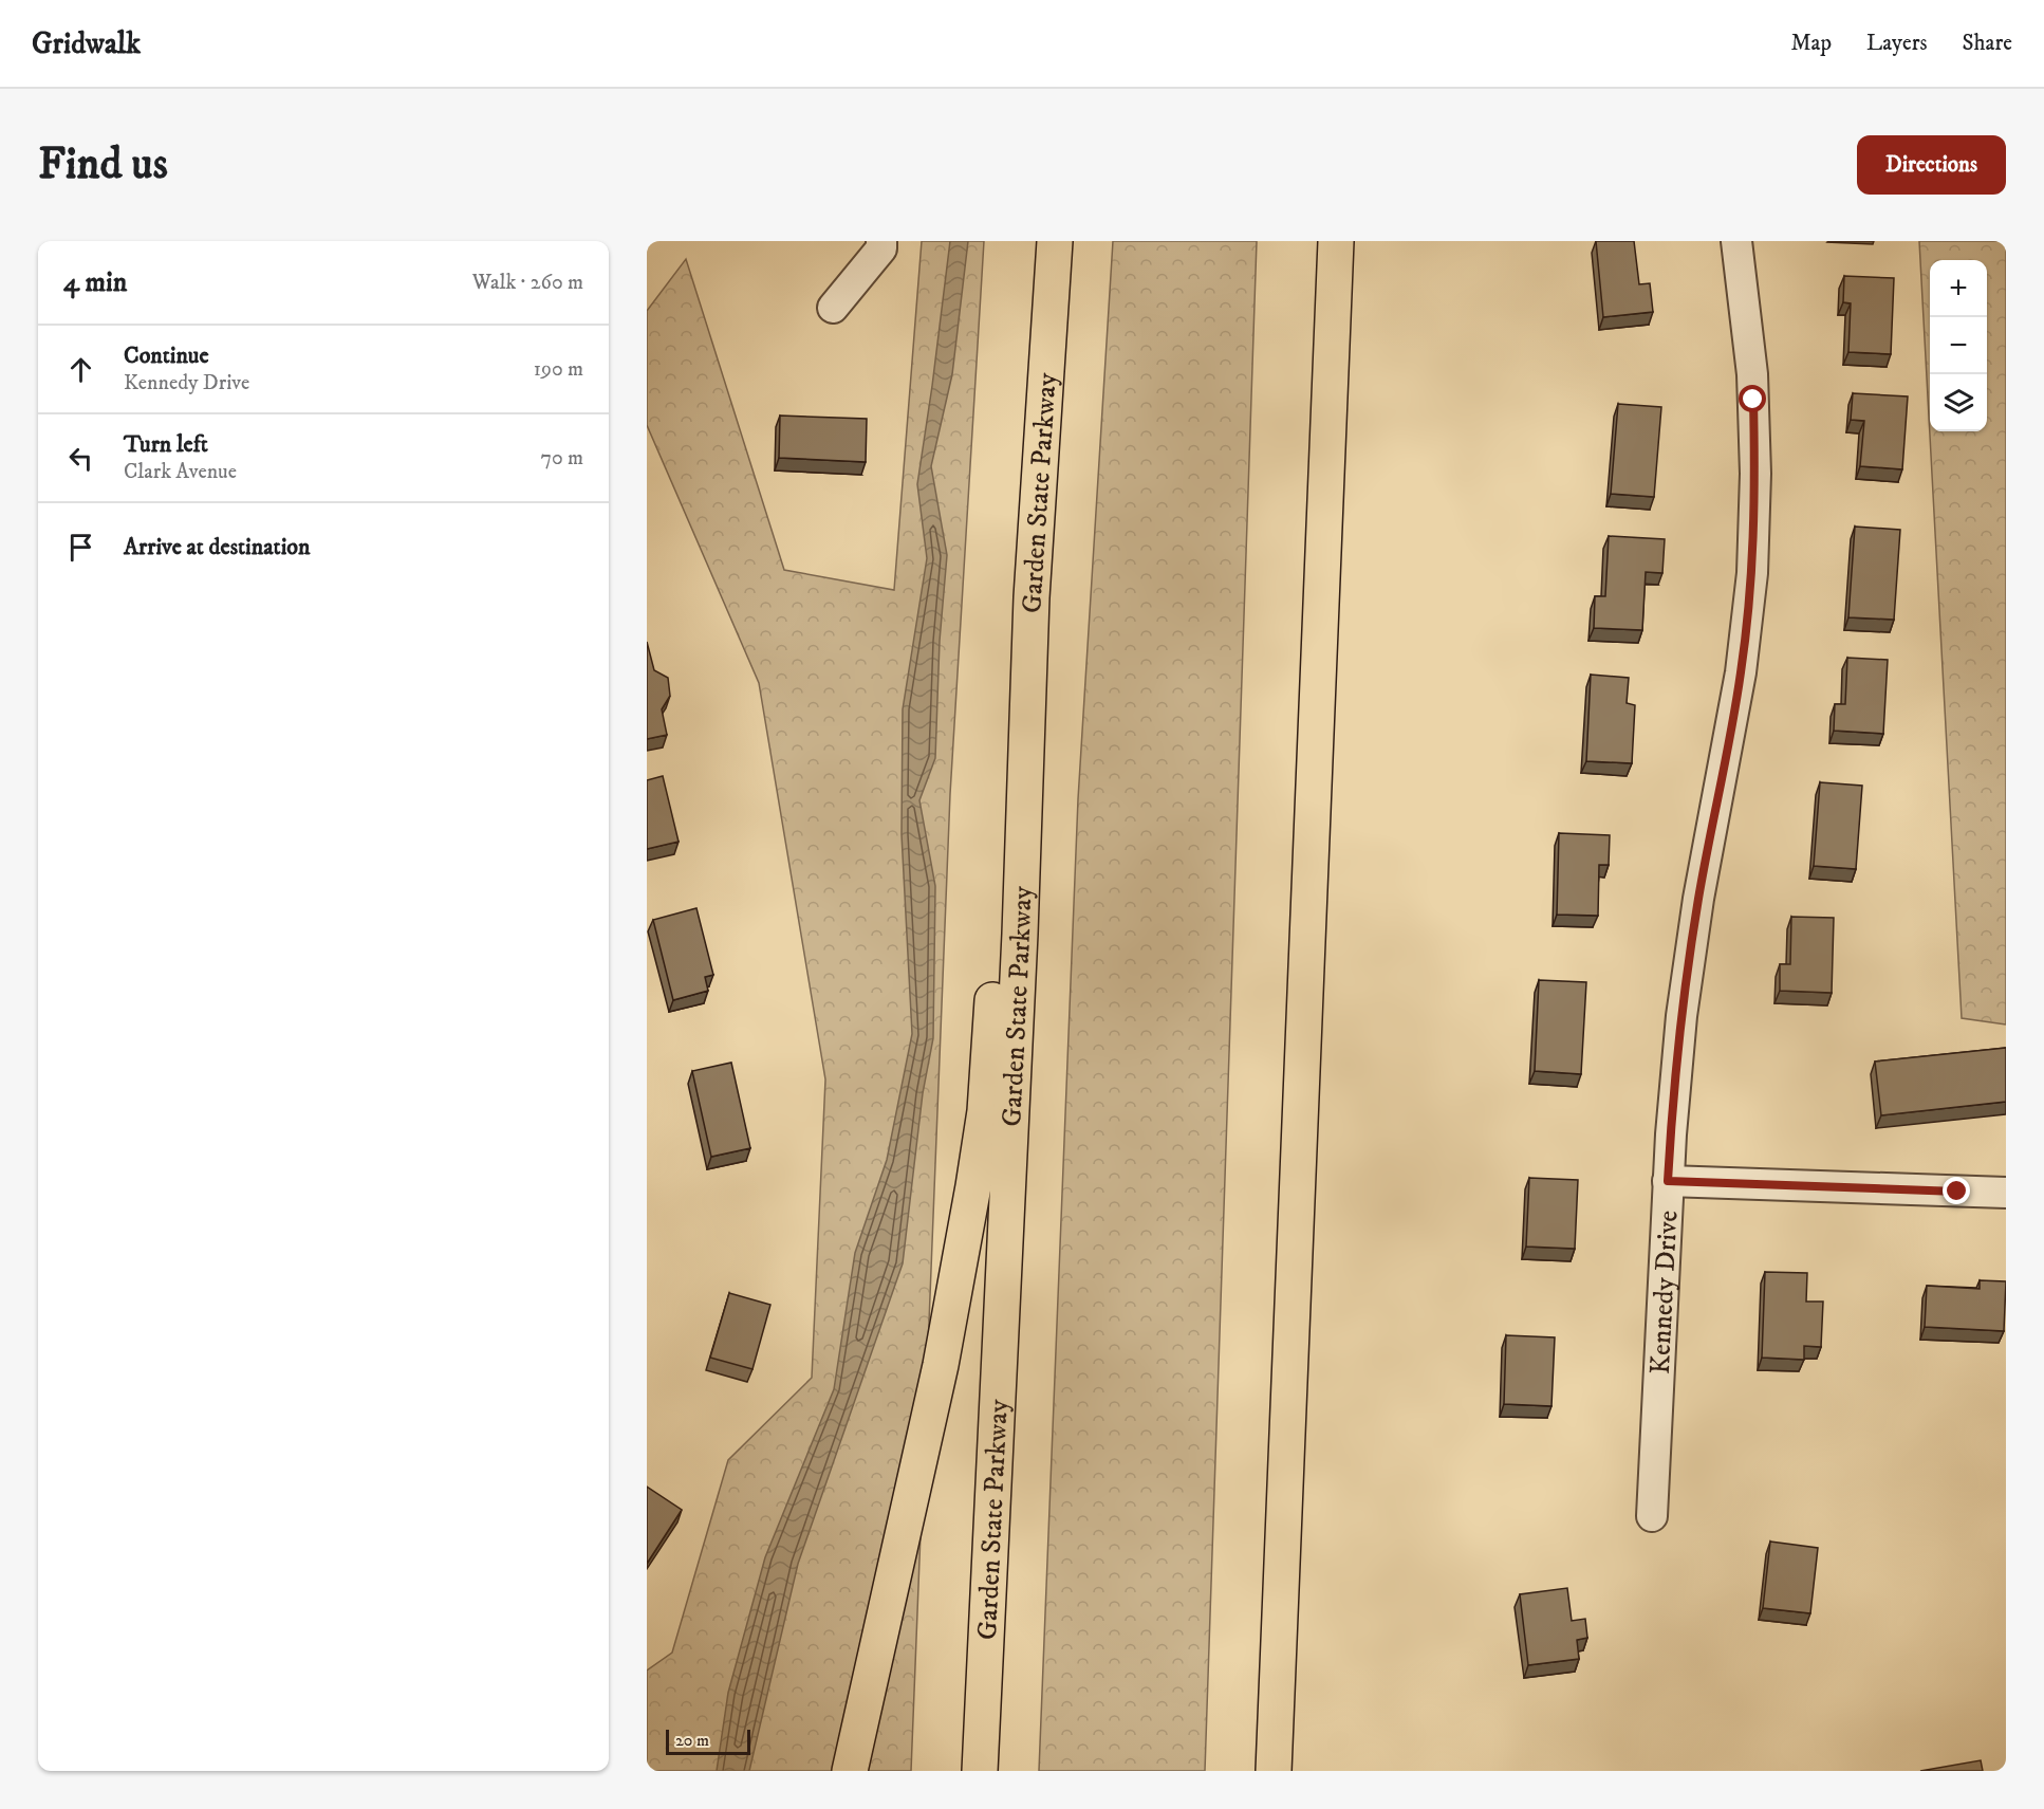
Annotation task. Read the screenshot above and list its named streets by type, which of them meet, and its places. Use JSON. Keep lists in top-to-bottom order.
{
  "streets": {
    "highway": ["Garden State Parkway"],
    "street": ["Kennedy Drive"]
  },
  "scale_bar": "20 m",
  "page": {
    "header": "Gridwalk",
    "nav": ["Map", "Layers", "Share"],
    "buttons": "Directions",
    "title": "Find us",
    "heading": ["4 min", "Walk · 260 m"],
    "map_buttons": ["+", "−"],
    "list": [
      ["Continue", "Kennedy Drive", "190 m"],
      ["Turn left", "Clark Avenue", "70 m"],
      "Arrive at destination"
    ],
    "scale": "20 m"
  }
}
